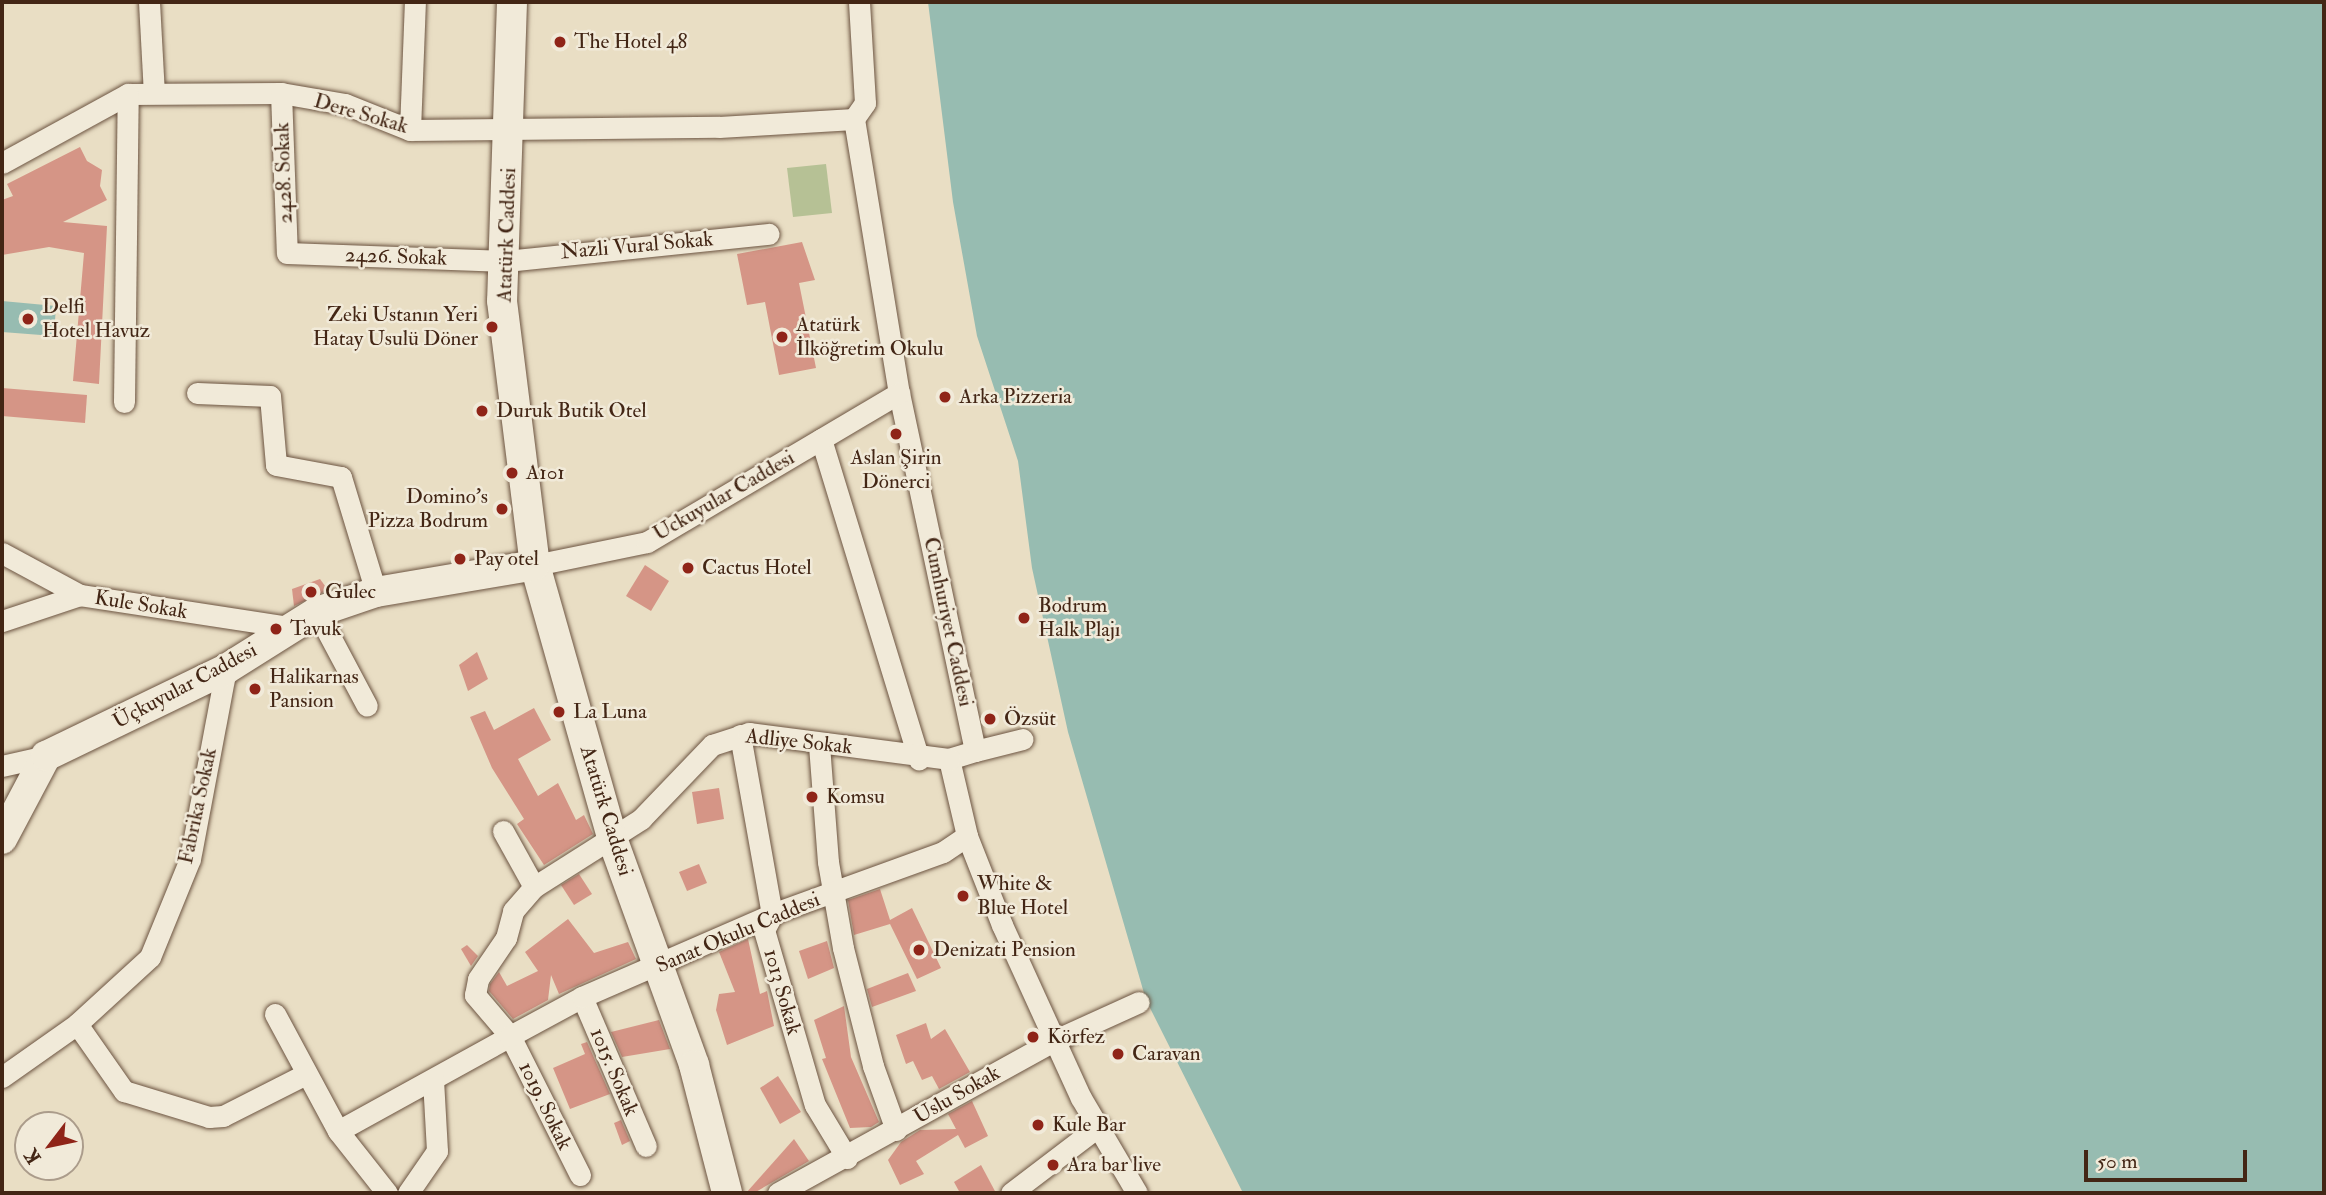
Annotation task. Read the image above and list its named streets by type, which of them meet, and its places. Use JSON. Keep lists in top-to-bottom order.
{
  "streets": {
    "street": [
      "Dere Sokak",
      "2428. Sokak",
      "Atatürk Caddesi",
      "Nazli Vural Sokak",
      "2426. Sokak",
      "Uckuyular Caddesi",
      "Kule Sokak",
      "Cumhuriyet Caddesi",
      "Üçkuyular Caddesi",
      "Adliye Sokak",
      "Fabrika Sokak",
      "Sanat Okulu Caddesi",
      "1013 Sokak",
      "1015. Sokak",
      "Uslu Sokak",
      "1019. Sokak"
    ]
  },
  "crossings": [
    ["Dere Sokak", "2428. Sokak"],
    ["Dere Sokak", "Atatürk Caddesi"],
    ["Dere Sokak", "Cumhuriyet Caddesi"],
    ["2428. Sokak", "2426. Sokak"],
    ["Atatürk Caddesi", "Nazli Vural Sokak"],
    ["Atatürk Caddesi", "2426. Sokak"],
    ["Atatürk Caddesi", "Uckuyular Caddesi"],
    ["Atatürk Caddesi", "Üçkuyular Caddesi"],
    ["Atatürk Caddesi", "Adliye Sokak"],
    ["Atatürk Caddesi", "Sanat Okulu Caddesi"],
    ["Nazli Vural Sokak", "2426. Sokak"],
    ["Uckuyular Caddesi", "Cumhuriyet Caddesi"],
    ["Uckuyular Caddesi", "Üçkuyular Caddesi"],
    ["Kule Sokak", "Üçkuyular Caddesi"],
    ["Üçkuyular Caddesi", "Fabrika Sokak"],
    ["Adliye Sokak", "Sanat Okulu Caddesi"],
    ["Adliye Sokak", "1013 Sokak"],
    ["Adliye Sokak", "1019. Sokak"],
    ["Sanat Okulu Caddesi", "1013 Sokak"],
    ["Sanat Okulu Caddesi", "1015. Sokak"],
    ["Sanat Okulu Caddesi", "1019. Sokak"],
    ["1013 Sokak", "Uslu Sokak"]
  ],
  "places": [
    "The Hotel 48",
    "Delfi Hotel Havuz",
    "Zeki Ustanın Yeri Hatay Usulü Döner",
    "Atatürk İlköğretim Okulu",
    "Arka Pizzeria",
    "Duruk Butik Otel",
    "Aslan Şirin Dönerci",
    "A101",
    "Domino's Pizza Bodrum",
    "Pay otel",
    "Cactus Hotel",
    "Gulec",
    "Bodrum Halk Plajı",
    "Tavuk",
    "Halikarnas Pansion",
    "La Luna",
    "Özsüt",
    "Komsu",
    "White & Blue Hotel",
    "Denizati Pension",
    "Körfez",
    "Caravan",
    "Kule Bar",
    "Ara bar live"
  ],
  "scale_bar": "50 m",
  "north": "bottom left"
}
